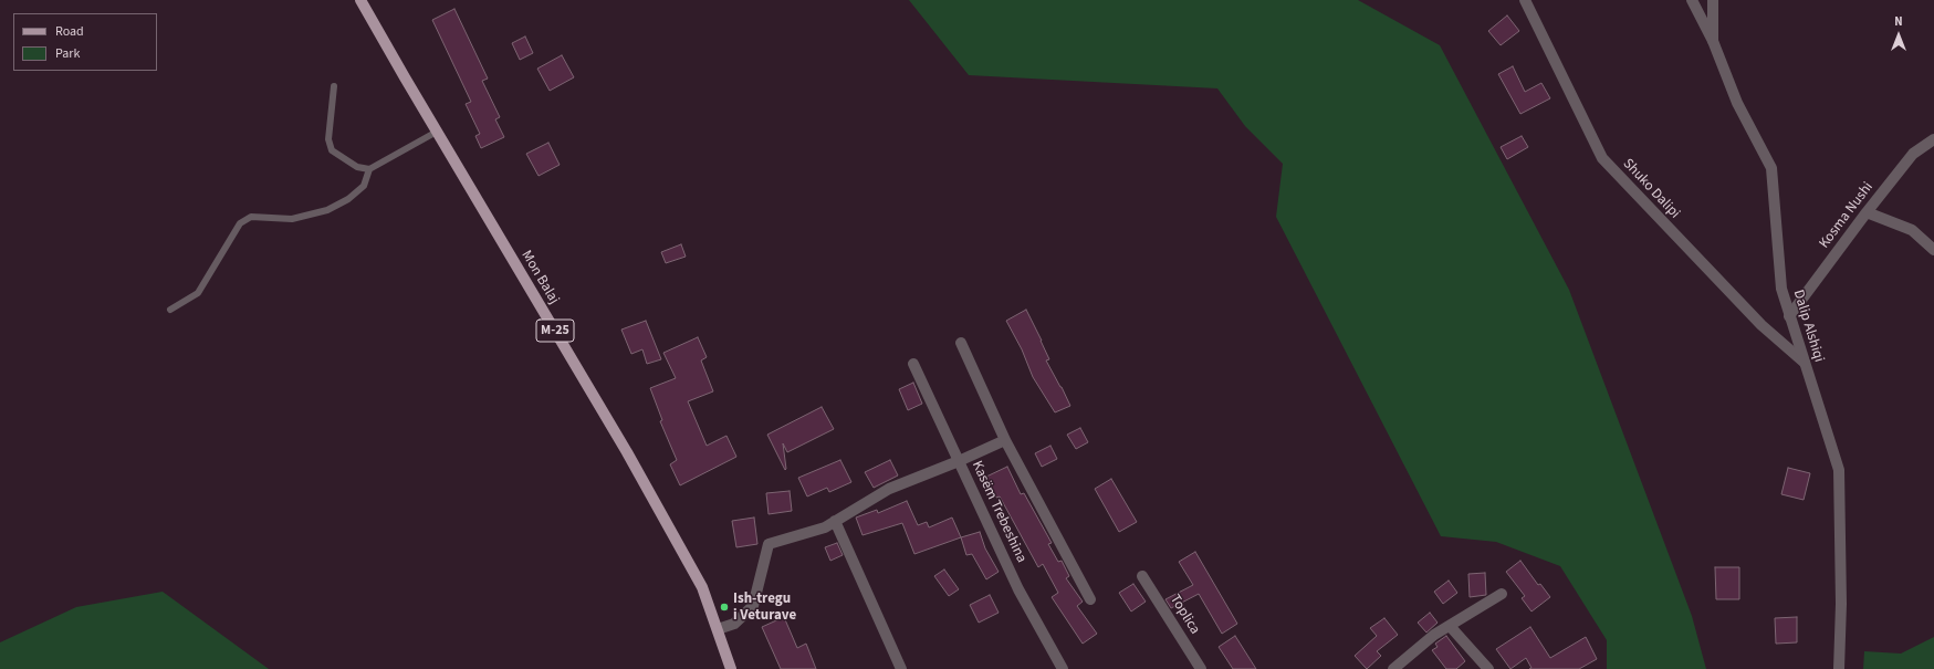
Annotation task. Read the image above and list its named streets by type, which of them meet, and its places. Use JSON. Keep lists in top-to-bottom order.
{
  "streets": {
    "main road": ["Mon Balaj", "M-25"],
    "street": [
      "Shuko Dalipi",
      "Kosma Nushi",
      "Dalip Alshiqi",
      "Kasëm Trebeshina",
      "Toplica"
    ]
  },
  "crossings": [
    ["Shuko Dalipi", "Dalip Alshiqi"],
    ["Kosma Nushi", "Dalip Alshiqi"]
  ],
  "places": ["Ish-tregu i Veturave"],
  "legend": ["Road", "Park"],
  "north": "top"
}
